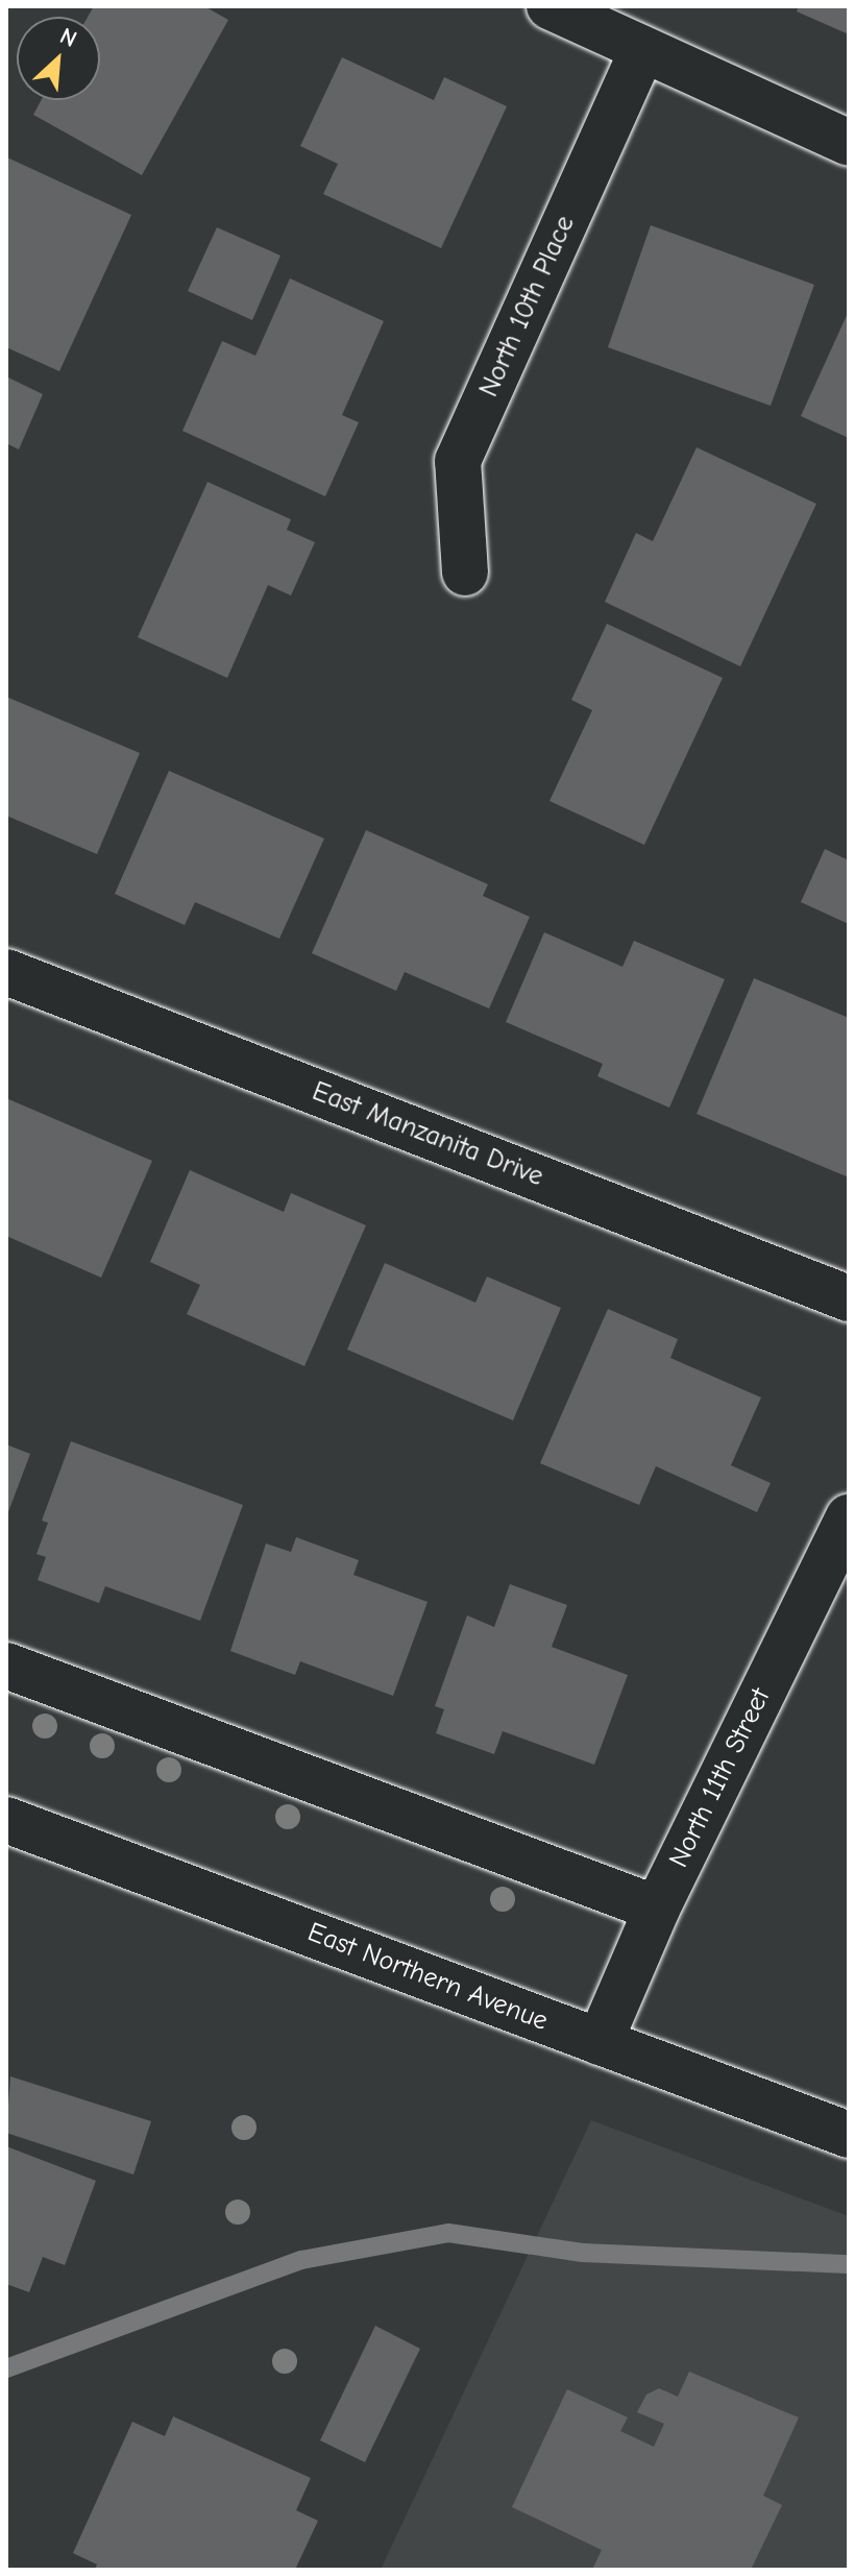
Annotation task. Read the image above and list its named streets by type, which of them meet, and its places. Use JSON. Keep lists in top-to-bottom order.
{
  "streets": {
    "street": [
      "North 10th Place",
      "East Manzanita Drive",
      "North 11th Street",
      "East Northern Avenue"
    ]
  },
  "crossings": [
    ["North 11th Street", "East Northern Avenue"]
  ],
  "north": "top right"
}
